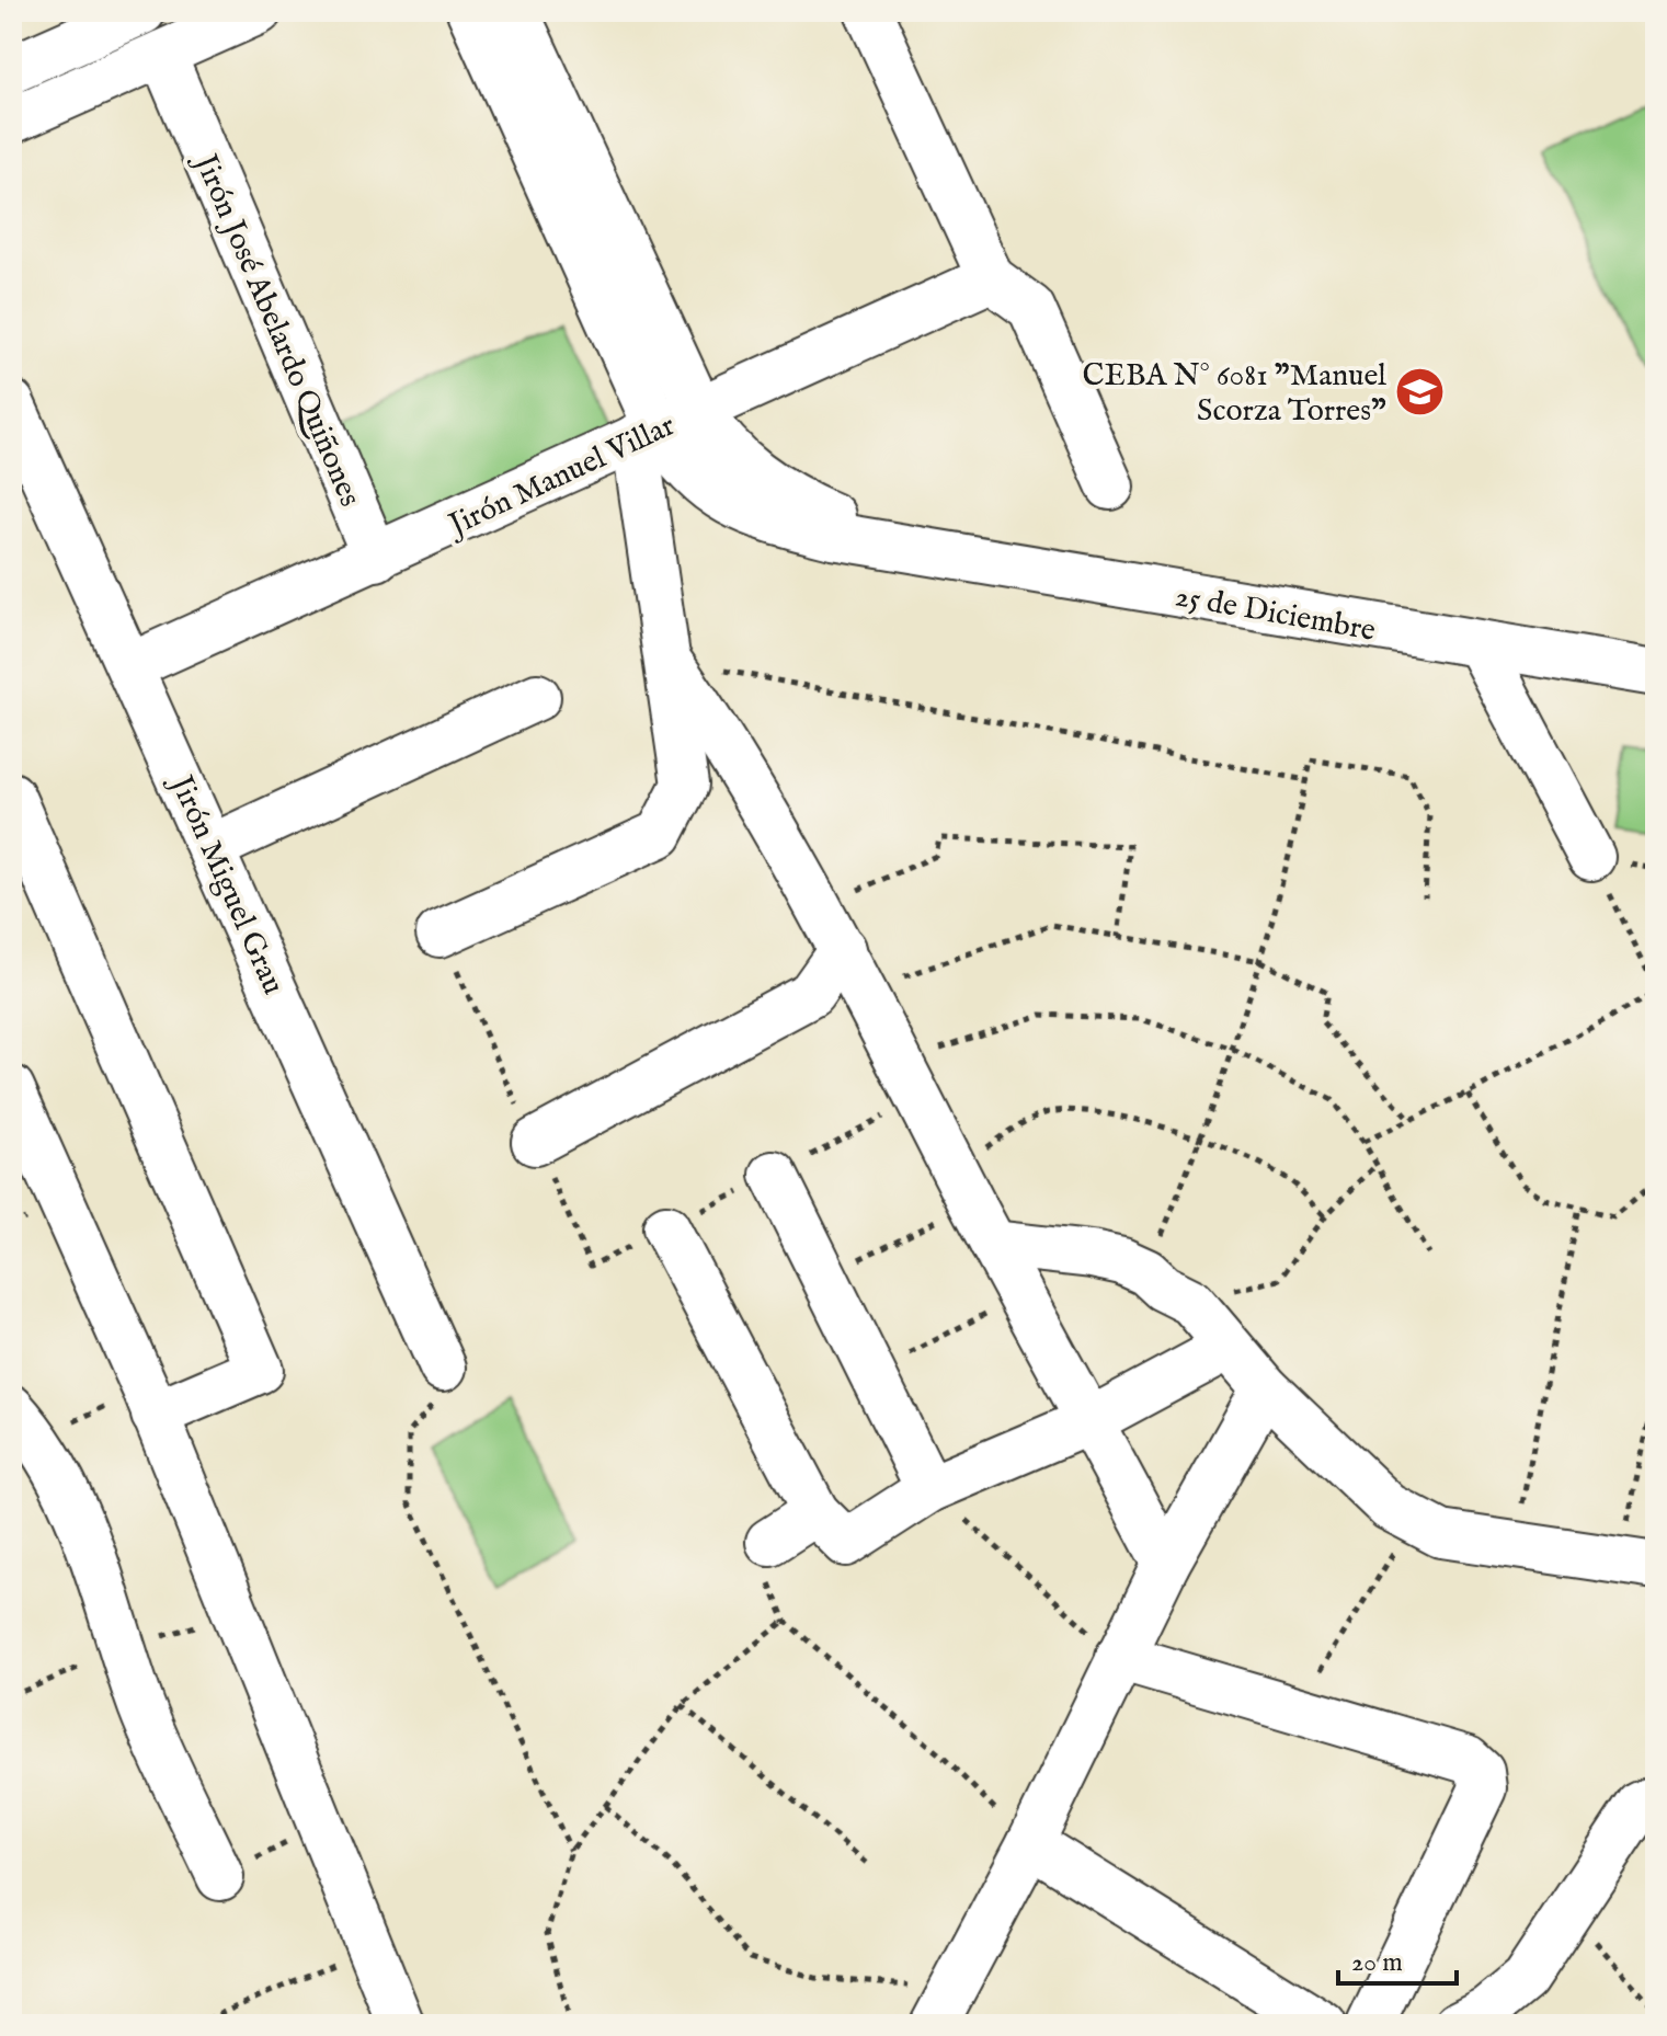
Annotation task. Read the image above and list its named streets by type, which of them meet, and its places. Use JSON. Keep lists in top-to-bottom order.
{
  "streets": {
    "street": [
      "Jirón José Abelardo Quiñones",
      "Jirón Manuel Villar",
      "25 de Diciembre",
      "Jirón Miguel Grau"
    ]
  },
  "crossings": [
    ["Jirón José Abelardo Quiñones", "Jirón Manuel Villar"],
    ["Jirón Manuel Villar", "Jirón Miguel Grau"]
  ],
  "places": {
    "school or university": ["CEBA N° 6081 \"Manuel Scorza Torres\""]
  },
  "scale_bar": "20 m"
}
